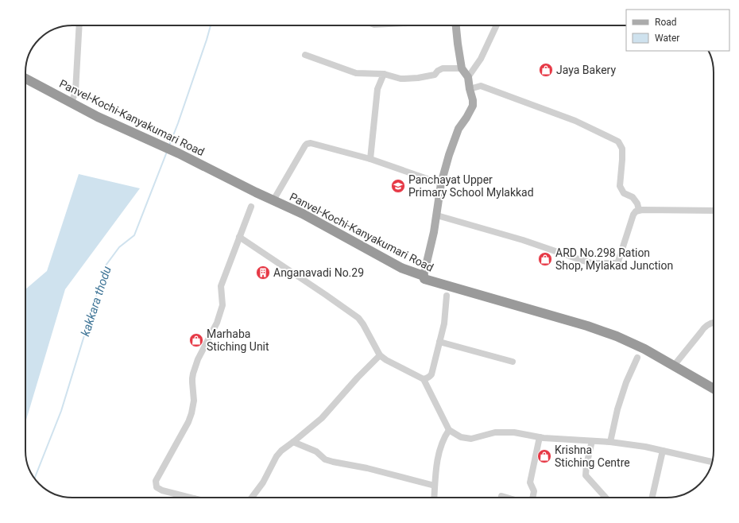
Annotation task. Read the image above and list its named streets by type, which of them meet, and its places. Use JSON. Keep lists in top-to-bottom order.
{
  "streets": {
    "highway": ["Panvel-Kochi-Kanyakumari Road"]
  },
  "water": ["kakkara thodu"],
  "places": {
    "shop": [
      "Jaya Bakery",
      "ARD No.298 Ration Shop, Mylakad Junction",
      "Marhaba Stiching Unit",
      "Krishna Stiching Centre"
    ],
    "school or university": ["Panchayat Upper Primary School Mylakkad"],
    "building": ["Anganavadi No.29"]
  },
  "legend": ["Road", "Water"]
}
